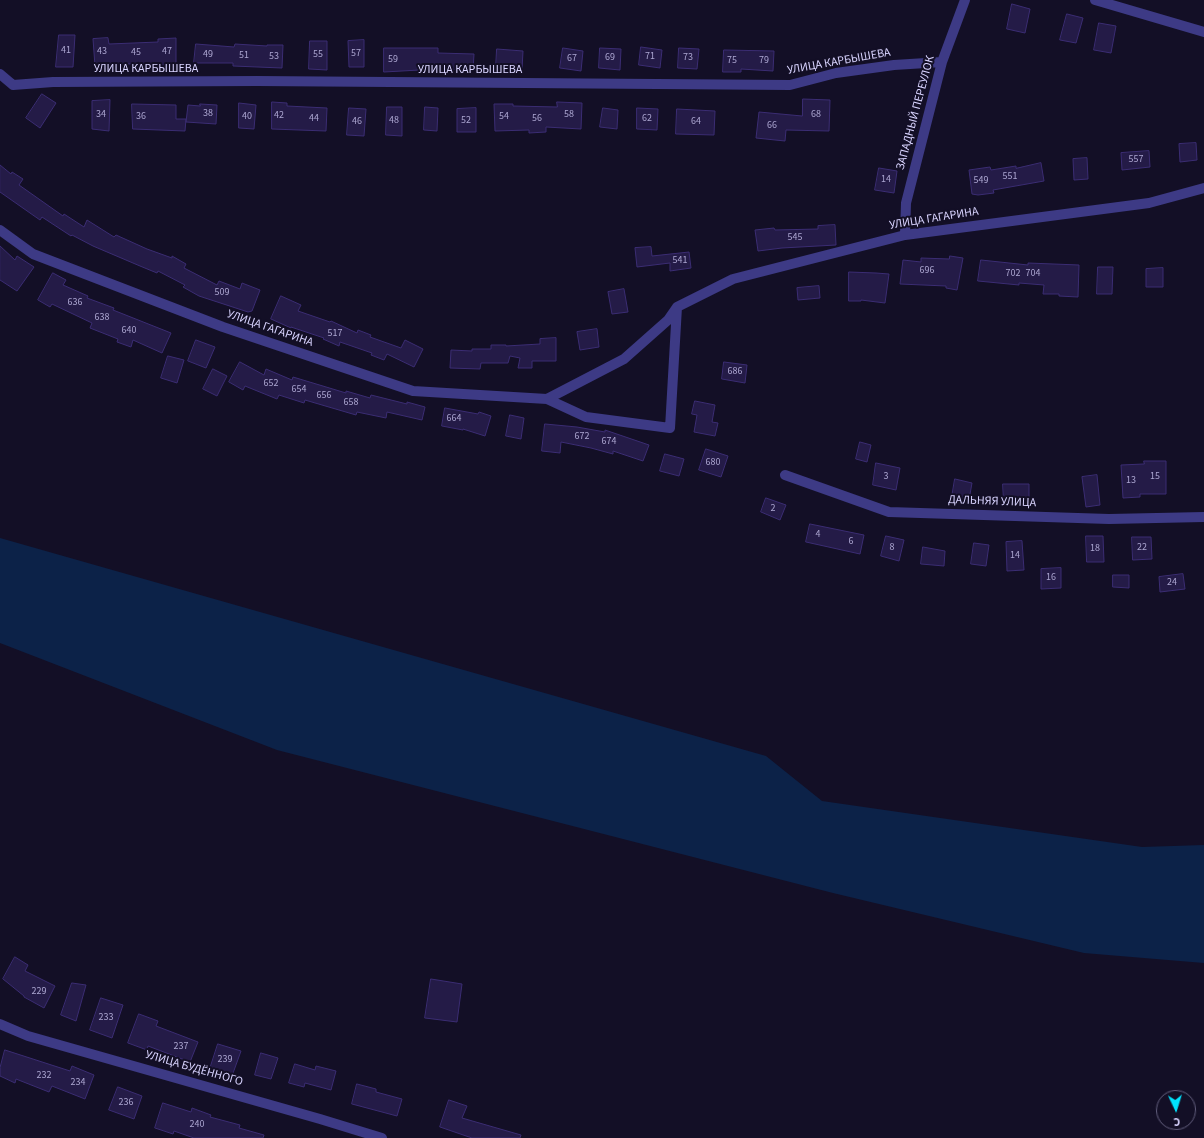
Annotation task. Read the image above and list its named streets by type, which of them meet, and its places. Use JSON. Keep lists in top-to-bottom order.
{
  "streets": {
    "street": [
      "УЛИЦА КАРБЫШЕВА",
      "ЗАПАДНЫЙ ПЕРЕУЛОК",
      "УЛИЦА ГАГАРИНА",
      "ДАЛЬНЯЯ УЛИЦА",
      "УЛИЦА БУДЁННОГО"
    ]
  },
  "crossings": [
    ["УЛИЦА КАРБЫШЕВА", "ЗАПАДНЫЙ ПЕРЕУЛОК"],
    ["ЗАПАДНЫЙ ПЕРЕУЛОК", "УЛИЦА ГАГАРИНА"]
  ],
  "house_numbers": [
    "41",
    "43",
    "47",
    "45",
    "57",
    "49",
    "55",
    "51",
    "53",
    "71",
    "69",
    "73",
    "67",
    "59",
    "75",
    "79",
    "38",
    "34",
    "58",
    "68",
    "42",
    "36",
    "40",
    "54",
    "44",
    "56",
    "62",
    "48",
    "52",
    "46",
    "64",
    "66",
    "557",
    "551",
    "14",
    "549",
    "545",
    "541",
    "696",
    "702",
    "704",
    "509",
    "636",
    "638",
    "640",
    "517",
    "686",
    "652",
    "654",
    "656",
    "658",
    "664",
    "672",
    "674",
    "680",
    "3",
    "15",
    "13",
    "2",
    "4",
    "6",
    "8",
    "22",
    "18",
    "14",
    "16",
    "24",
    "229",
    "233",
    "237",
    "239",
    "232",
    "234",
    "236",
    "240"
  ],
  "north": "bottom"
}
